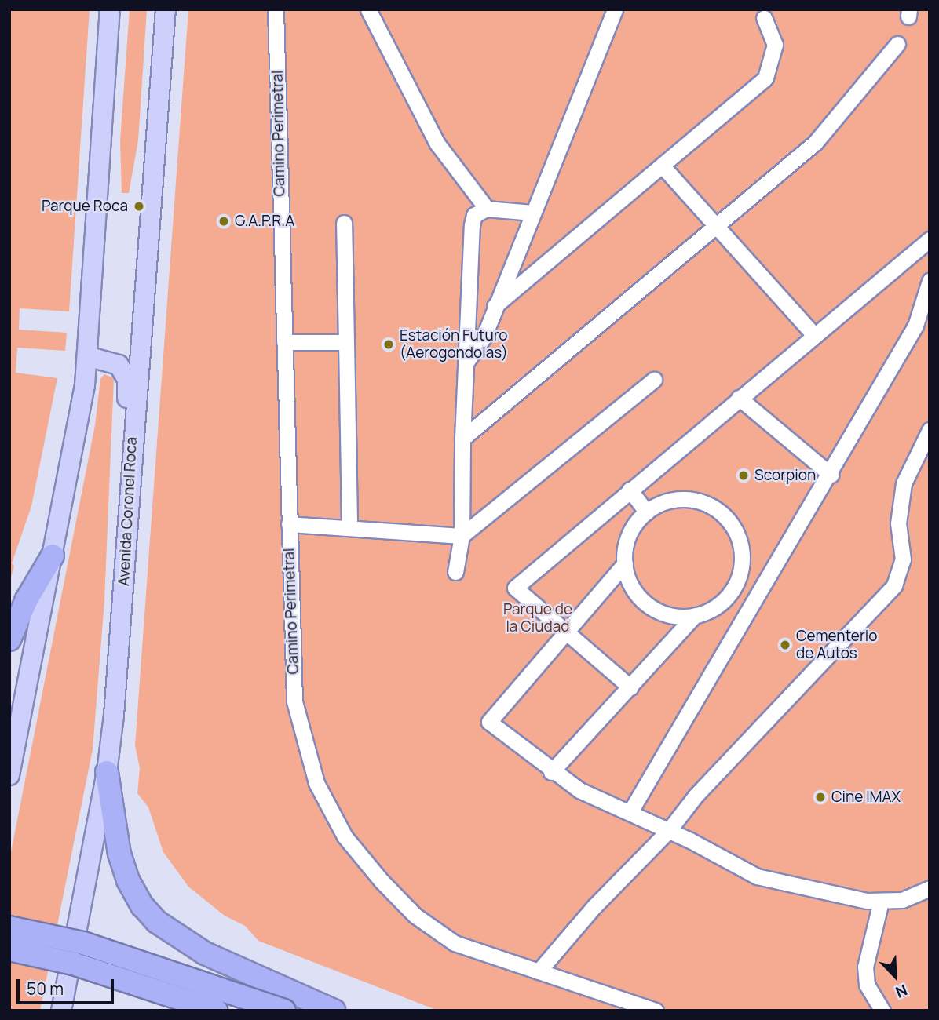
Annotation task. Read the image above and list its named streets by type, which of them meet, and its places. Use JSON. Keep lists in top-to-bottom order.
{
  "streets": {
    "main road": ["Avenida Coronel Roca"],
    "street": ["Camino Perimetral"]
  },
  "parks": ["Parque de la Ciudad"],
  "places": [
    "Parque Roca",
    "G.A.P.R.A",
    "Estación Futuro (Aerogondolas)",
    "Scorpion",
    "Cementerio de Autos",
    "Cine IMAX"
  ],
  "scale_bar": "50 m",
  "north": "bottom right"
}
